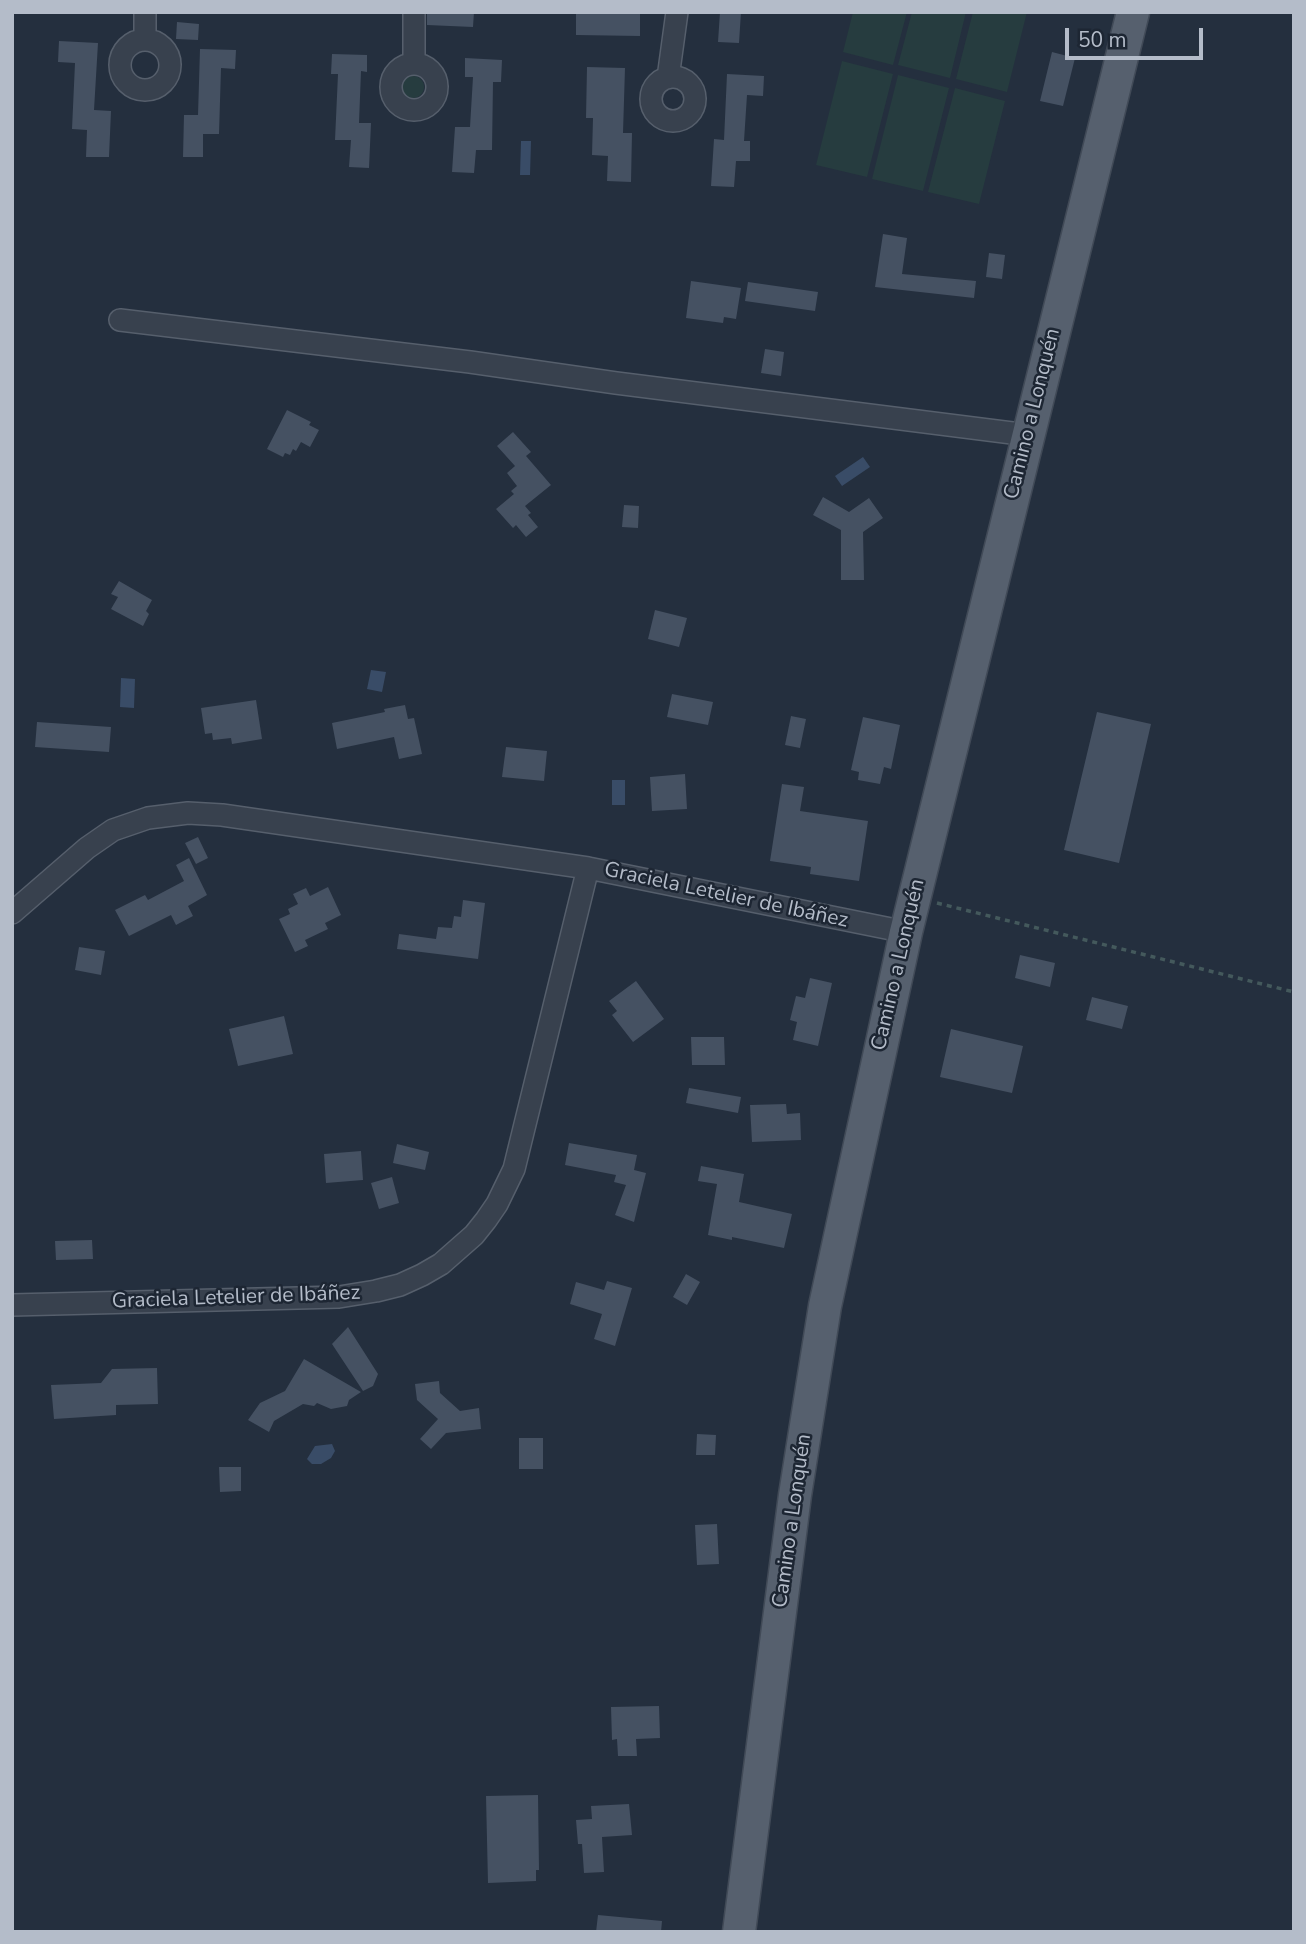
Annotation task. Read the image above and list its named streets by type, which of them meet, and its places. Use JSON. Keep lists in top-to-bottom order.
{
  "streets": {
    "main road": ["Camino a Lonquén"],
    "street": ["Graciela Letelier de Ibáñez"]
  },
  "crossings": [
    ["Camino a Lonquén", "Graciela Letelier de Ibáñez"]
  ],
  "scale_bar": "50 m"
}
